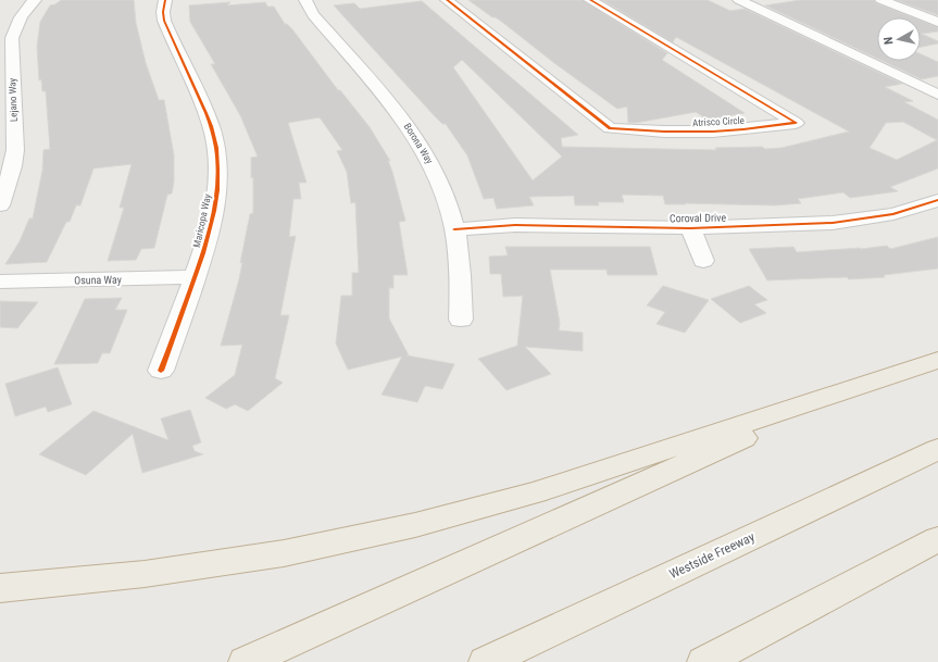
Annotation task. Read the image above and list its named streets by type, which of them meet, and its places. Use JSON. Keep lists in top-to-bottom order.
{
  "streets": {
    "highway": ["Westside Freeway"],
    "street": [
      "Lejano Way",
      "Atrisco Circle",
      "Borona Way",
      "Coroval Drive",
      "Maricopa Way",
      "Osuna Way"
    ]
  },
  "crossings": [
    ["Borona Way", "Coroval Drive"],
    ["Maricopa Way", "Osuna Way"]
  ],
  "north": "left"
}
